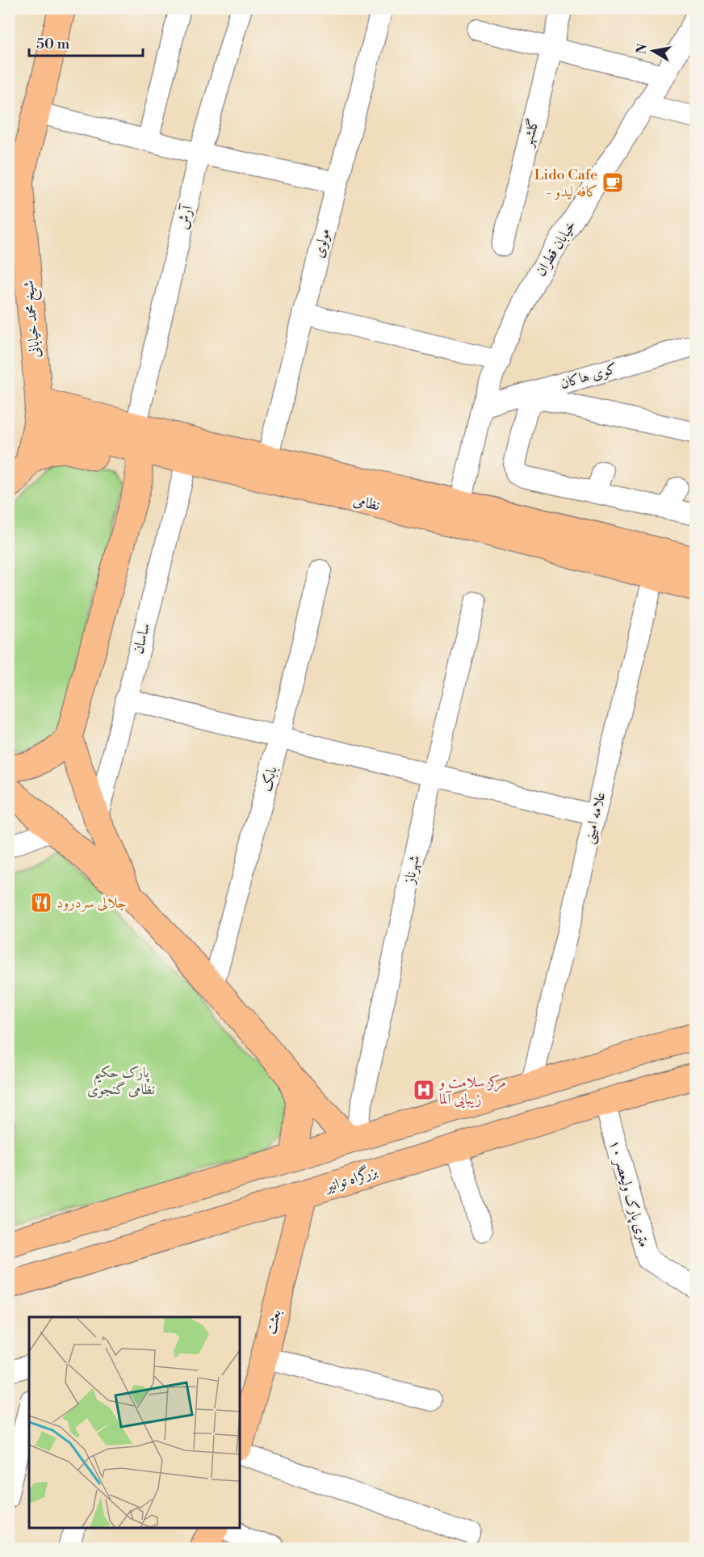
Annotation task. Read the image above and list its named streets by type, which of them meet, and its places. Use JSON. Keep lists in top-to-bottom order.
{
  "streets": {
    "main road": [
      "شیخ محمد خیابانی",
      "نظامی",
      "بزرگراه توانیر",
      "بعثت"
    ],
    "street": [
      "گلشهر",
      "آرش",
      "مولوی",
      "خیابان قطران",
      "کوی هاکان",
      "ساسان",
      "بابک",
      "علامه امینی",
      "شهرناز",
      "۱۰ متری پارک ولیعصر"
    ]
  },
  "crossings": [
    ["آرش", "نظامی"],
    ["مولوی", "نظامی"],
    ["خیابان قطران", "کوی هاکان"],
    ["خیابان قطران", "نظامی"],
    ["شیخ محمد خیابانی", "نظامی"],
    ["نظامی", "ساسان"],
    ["نظامی", "علامه امینی"],
    ["بزرگراه توانیر", "۱۰ متری پارک ولیعصر"],
    ["بزرگراه توانیر", "بعثت"]
  ],
  "parks": ["پارک حکیم نظامی گنجوی"],
  "places": {
    "cafe": ["Lido Cafe - کافه لیدو"],
    "restaurant": ["جلالی سردرود"],
    "hospital": ["مرکز سلامت و زیبایی آلما"]
  },
  "scale_bar": "50 m",
  "north": "left"
}
